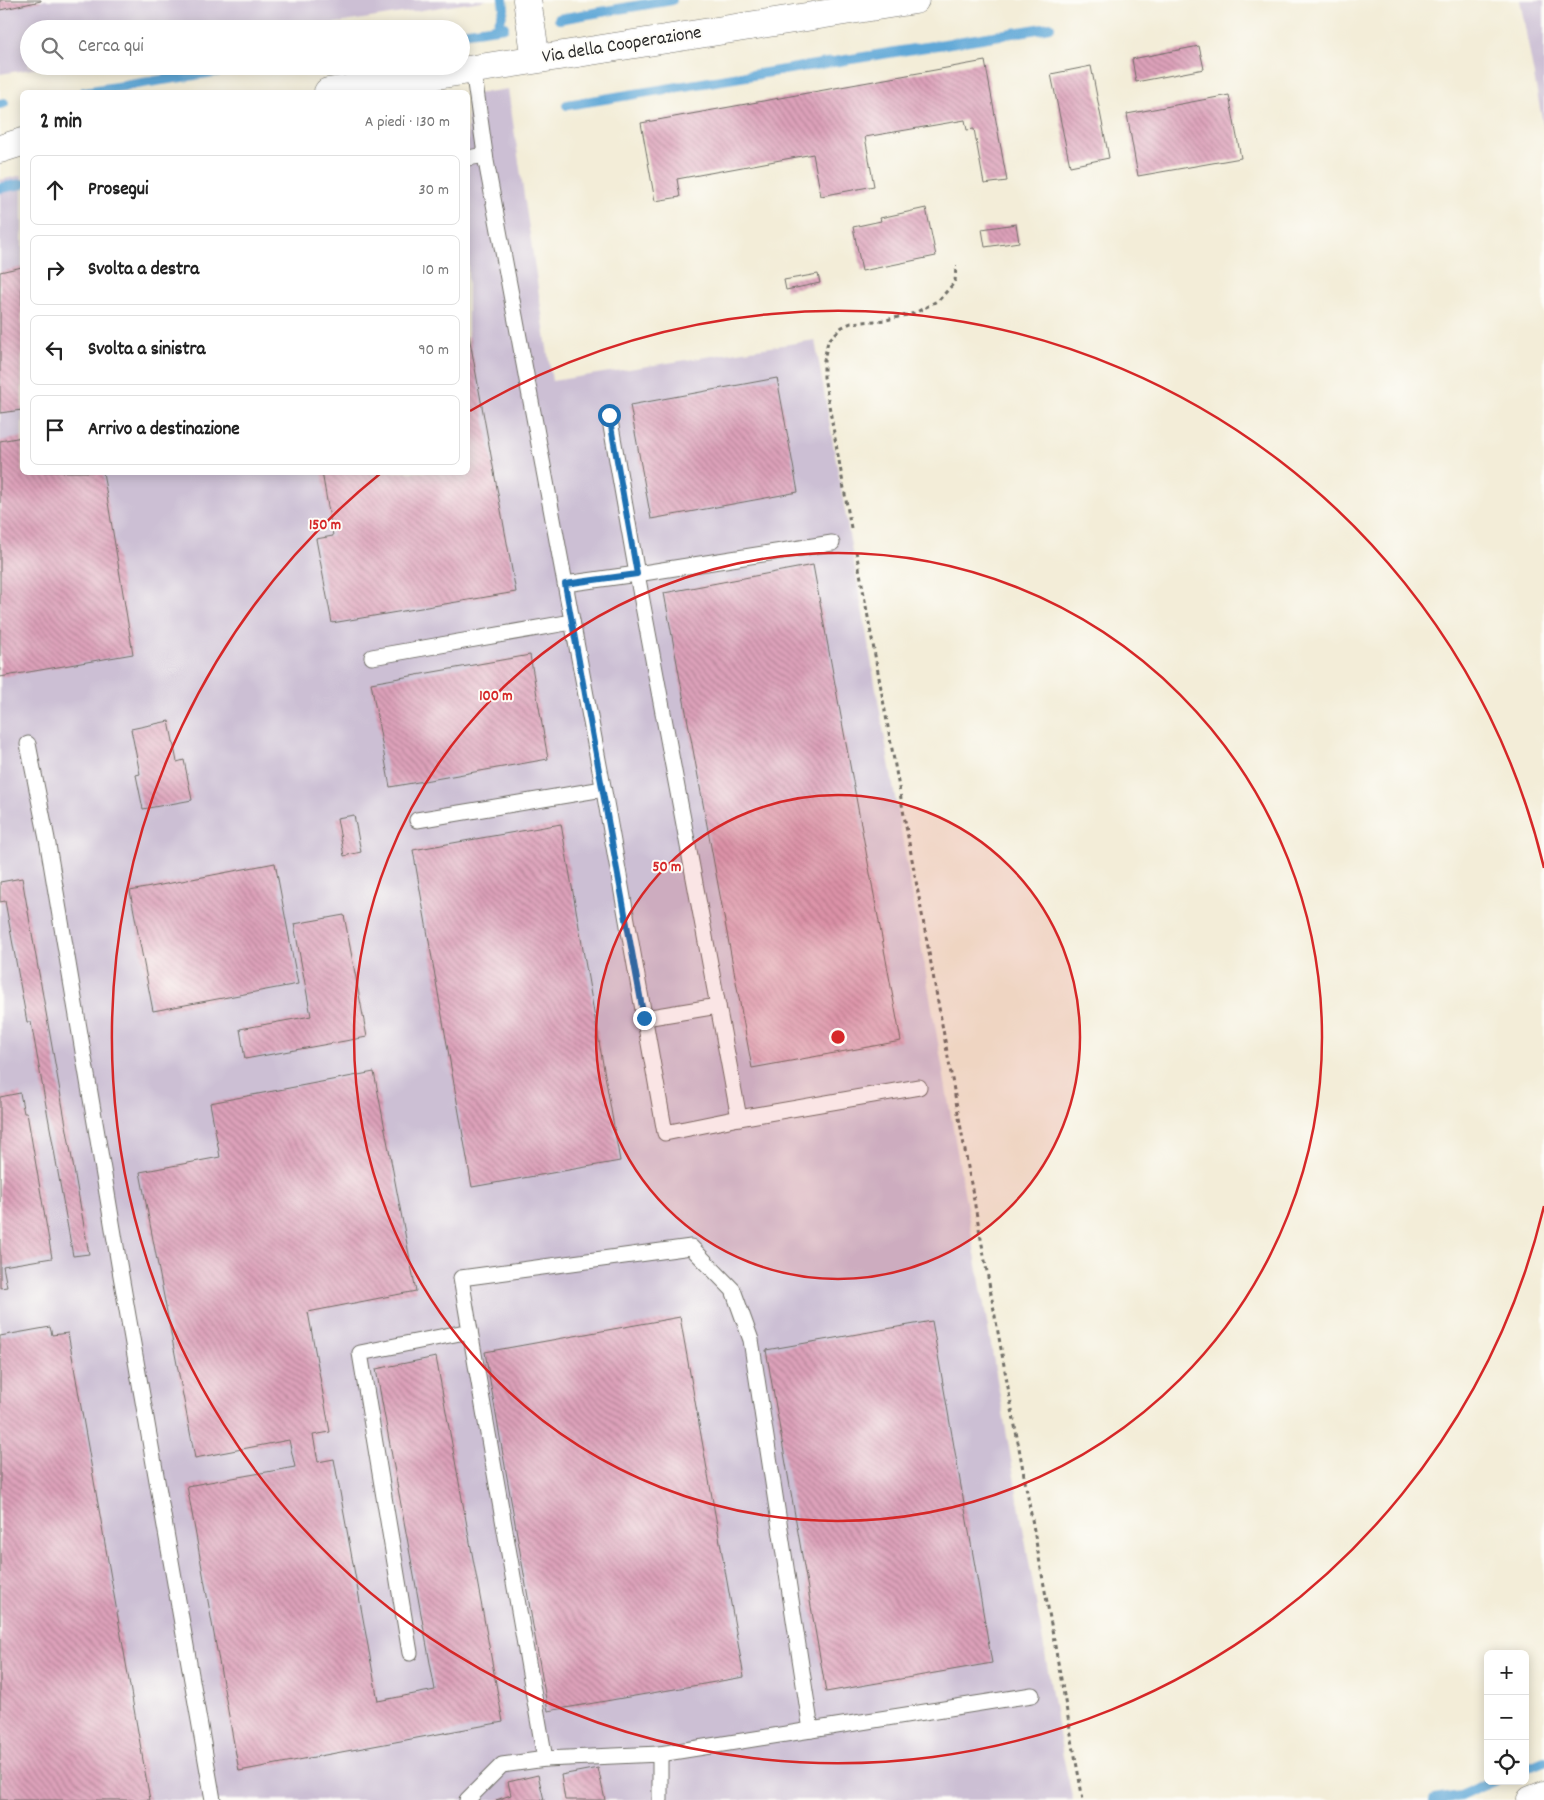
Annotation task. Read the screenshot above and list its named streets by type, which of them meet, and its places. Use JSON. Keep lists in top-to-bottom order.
{
  "streets": {
    "street": ["Via della Cooperazione"]
  },
  "page": {
    "search": "Cerca qui",
    "heading": ["2 min", "A piedi · 130 m"],
    "list": [
      ["Prosegui", "30 m"],
      ["Svolta a destra", "10 m"],
      ["Svolta a sinistra", "90 m"],
      "Arrivo a destinazione"
    ],
    "map_buttons": ["+", "−"]
  },
  "rings": ["150 m", "100 m", "50 m"]
}
